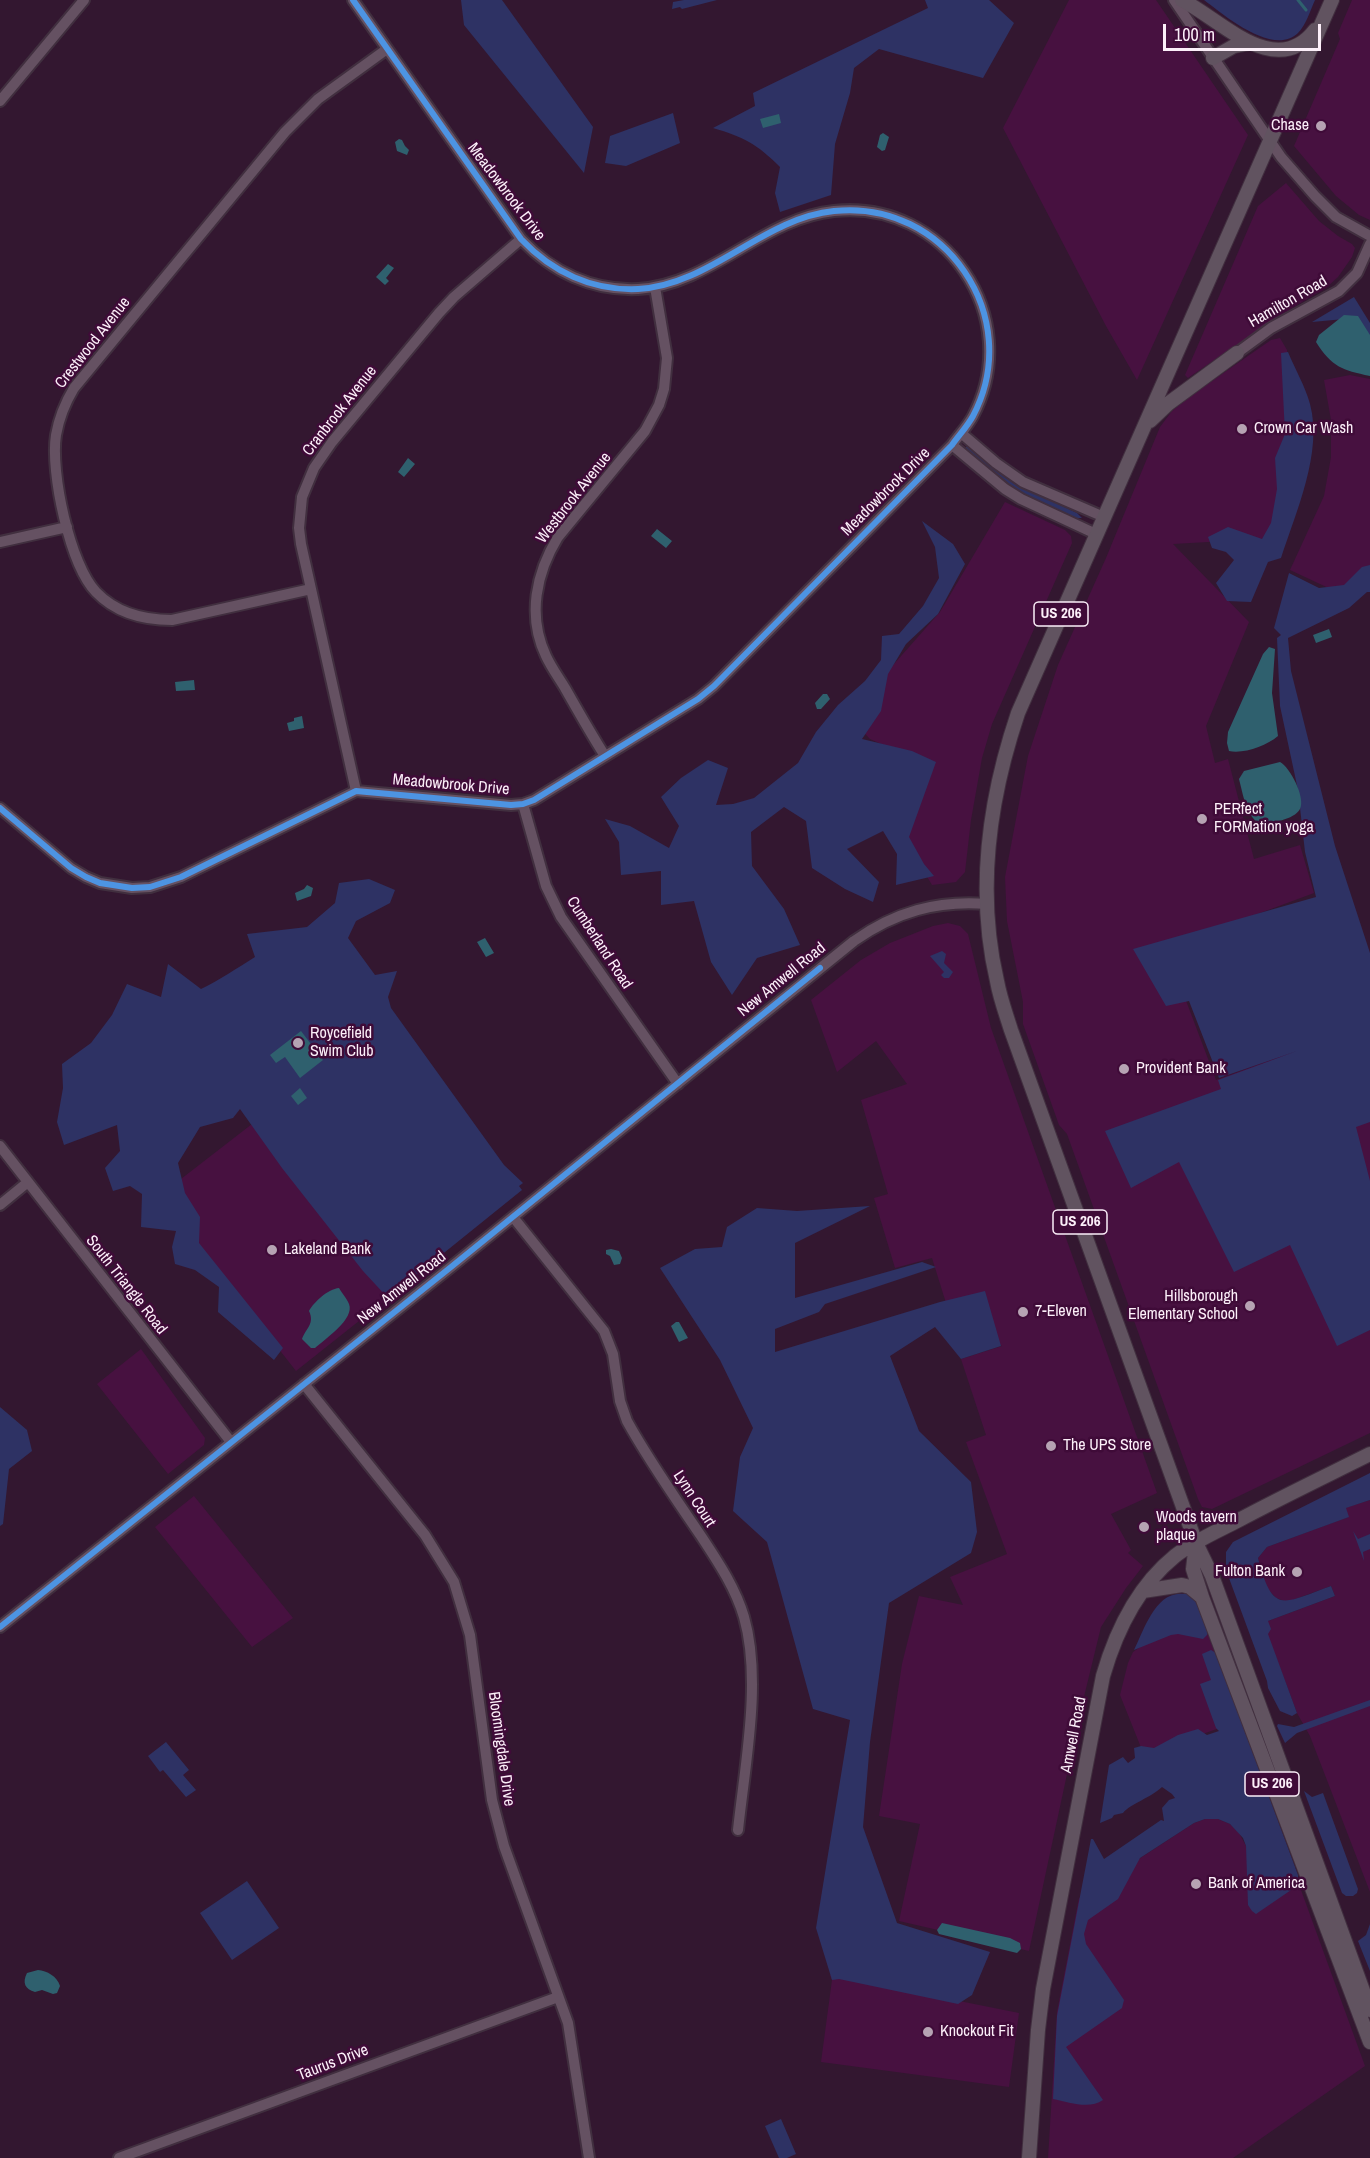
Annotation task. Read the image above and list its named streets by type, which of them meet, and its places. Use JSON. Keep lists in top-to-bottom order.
{
  "streets": {
    "main road": ["US 206", "Amwell Road"],
    "street": [
      "Meadowbrook Drive",
      "Hamilton Road",
      "Crestwood Avenue",
      "Cranbrook Avenue",
      "Westbrook Avenue",
      "Cumberland Road",
      "New Amwell Road",
      "South Triangle Road",
      "Lynn Court",
      "Bloomingdale Drive",
      "Taurus Drive"
    ]
  },
  "crossings": [
    ["Meadowbrook Drive", "Crestwood Avenue"],
    ["Meadowbrook Drive", "Cranbrook Avenue"],
    ["Meadowbrook Drive", "Westbrook Avenue"],
    ["Meadowbrook Drive", "US 206"],
    ["Meadowbrook Drive", "Cumberland Road"],
    ["Crestwood Avenue", "Cranbrook Avenue"],
    ["US 206", "New Amwell Road"],
    ["US 206", "Amwell Road"],
    ["Cumberland Road", "New Amwell Road"],
    ["New Amwell Road", "South Triangle Road"],
    ["New Amwell Road", "Lynn Court"],
    ["New Amwell Road", "Bloomingdale Drive"],
    ["Bloomingdale Drive", "Taurus Drive"]
  ],
  "places": [
    "Chase",
    "Crown Car Wash",
    "PERfect FORMation yoga",
    "Roycefield Swim Club",
    "Provident Bank",
    "Lakeland Bank",
    "Hillsborough Elementary School",
    "7-Eleven",
    "The UPS Store",
    "Woods tavern plaque",
    "Fulton Bank",
    "Bank of America",
    "Knockout Fit"
  ],
  "scale_bar": "100 m"
}
